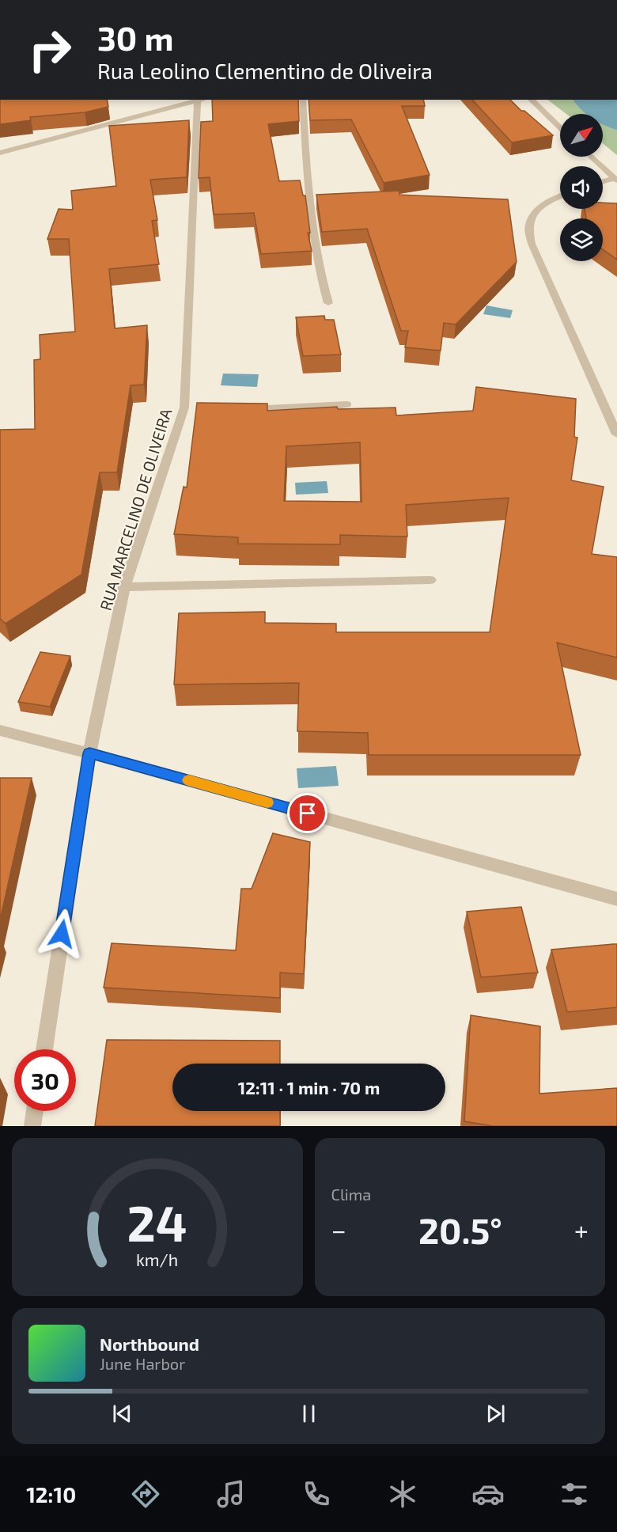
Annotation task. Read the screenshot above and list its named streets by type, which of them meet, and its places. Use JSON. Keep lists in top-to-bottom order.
{
  "streets": {
    "street": ["RUA MARCELINO DE OLIVEIRA"]
  },
  "north": "top right",
  "page": {
    "turn": ["30 m", "Rua Leolino Clementino de Oliveira"],
    "limit": "30",
    "trip": "12:11 · 1 min · 70 m",
    "tile": "Clima",
    "heat": ["−", "20.5°", "+"],
    "song": ["Northbound", "June Harbor"],
    "tabs": "12:10",
    "gauge": ["24", "km/h"]
  }
}
